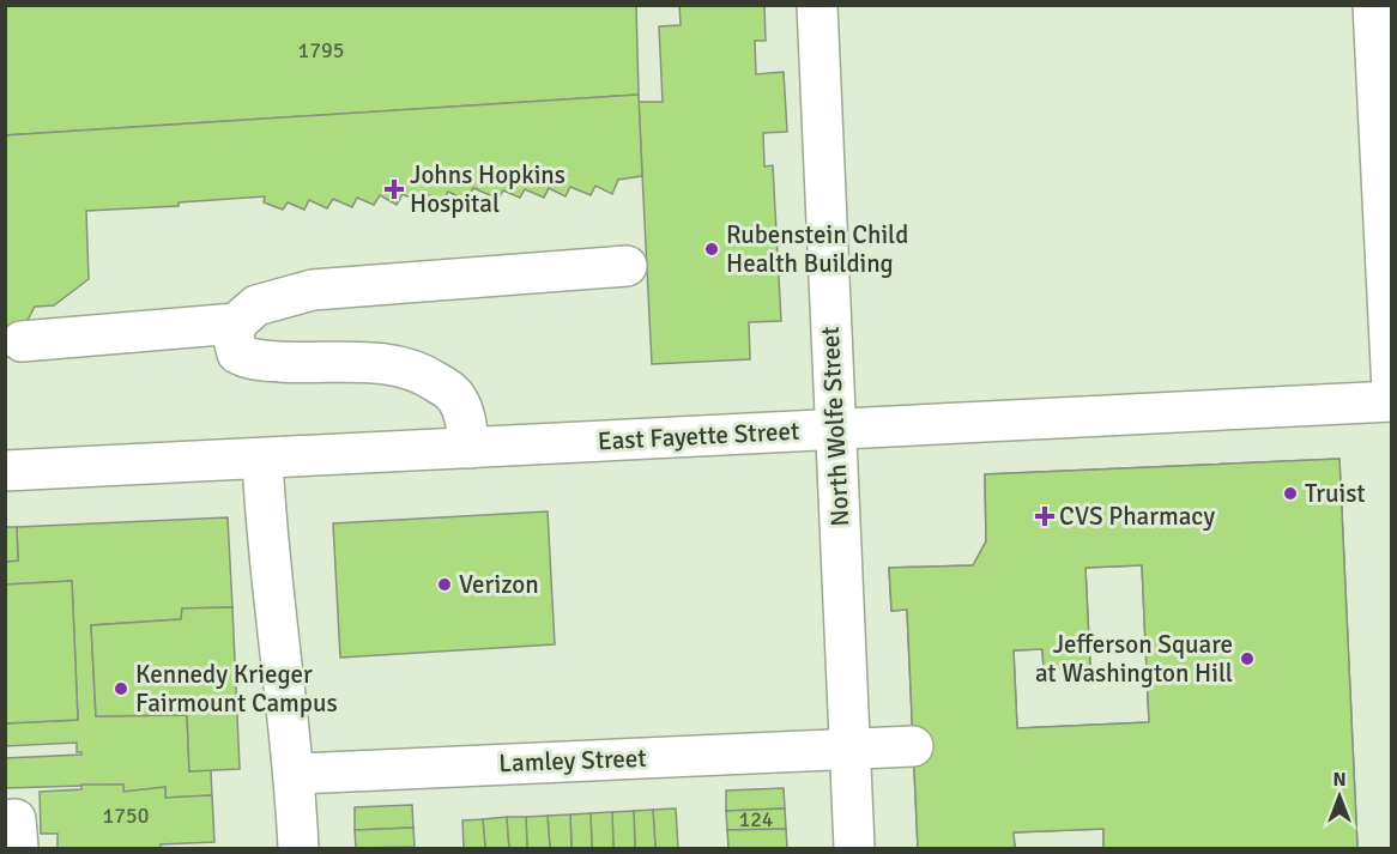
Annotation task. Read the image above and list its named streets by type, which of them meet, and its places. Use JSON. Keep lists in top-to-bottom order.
{
  "streets": {
    "main road": ["North Wolfe Street", "East Fayette Street", "Lamley Street"]
  },
  "crossings": [
    ["North Wolfe Street", "East Fayette Street"],
    ["North Wolfe Street", "Lamley Street"]
  ],
  "places": {
    "health": ["Johns Hopkins Hospital", "CVS Pharmacy"],
    "other": [
      "Rubenstein Child Health Building",
      "Truist",
      "Verizon",
      "Jefferson Square at Washington Hill",
      "Kennedy Krieger Fairmount Campus"
    ]
  },
  "house_numbers": ["1795", "1750", "124"],
  "north": "top"
}
